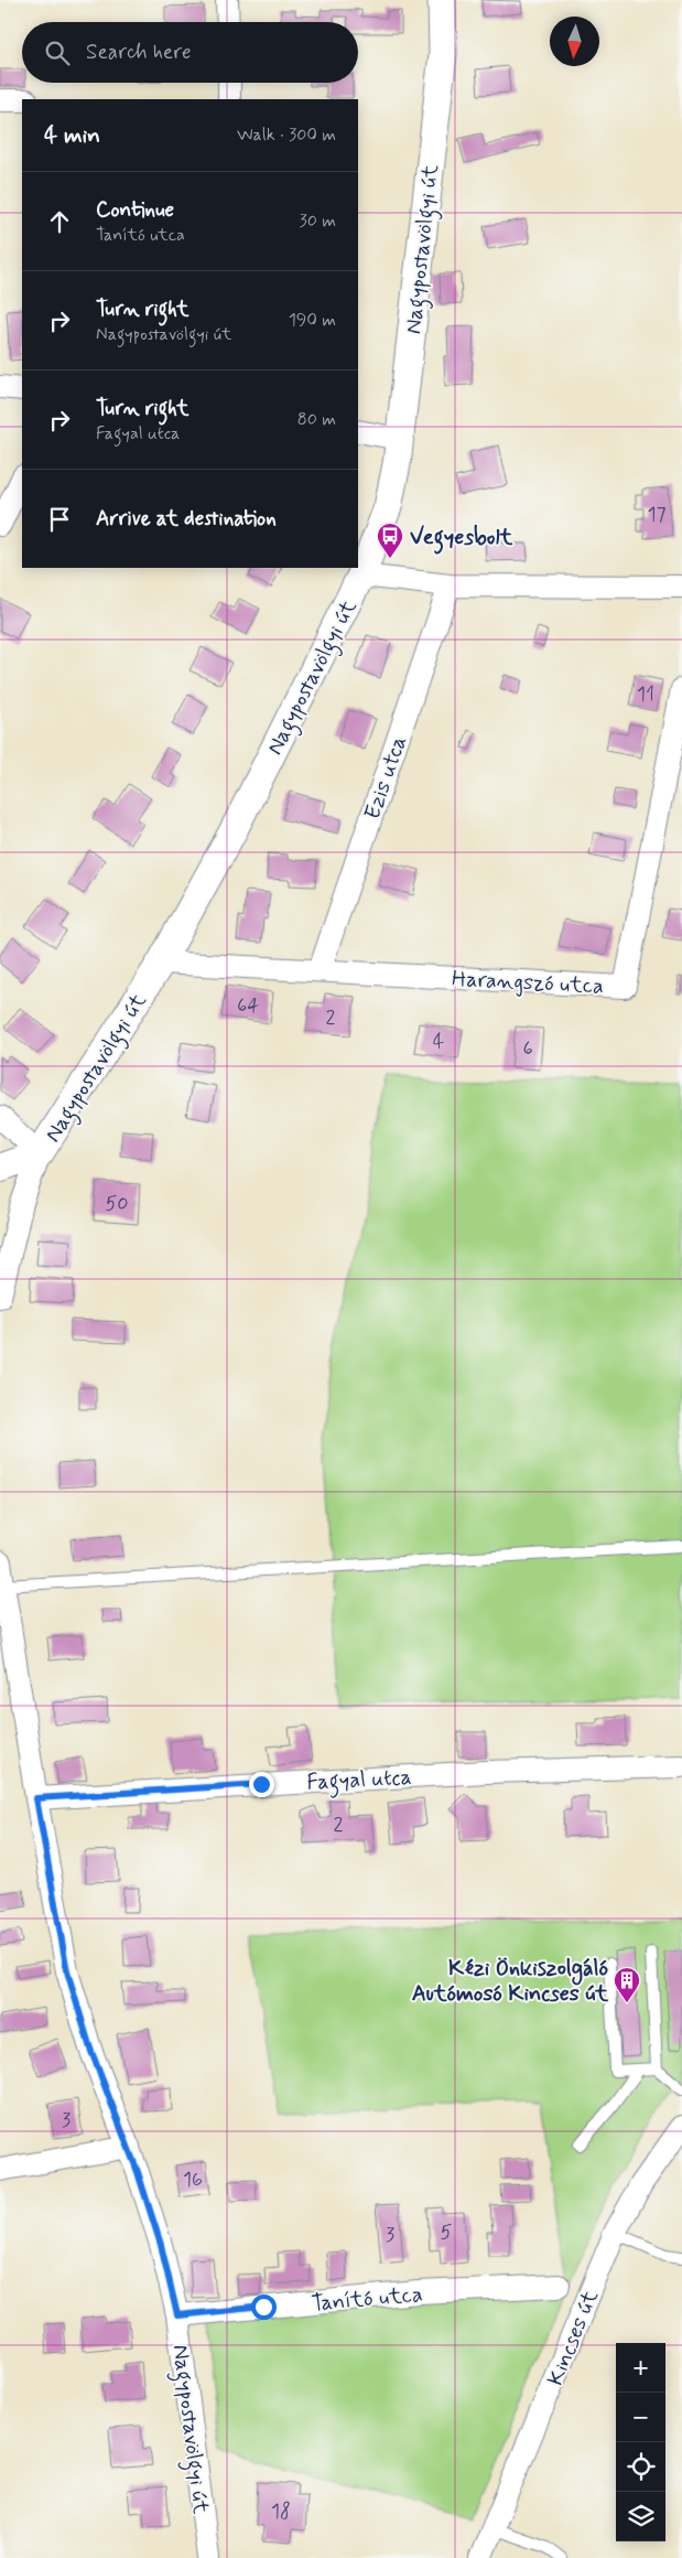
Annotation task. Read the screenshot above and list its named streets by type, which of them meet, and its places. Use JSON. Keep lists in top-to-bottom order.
{
  "streets": {
    "street": [
      "Nagypostavölgyi út",
      "Ezis utca",
      "Harangszó utca",
      "Fagyal utca",
      "Tanító utca",
      "Kincses út"
    ]
  },
  "crossings": [
    ["Nagypostavölgyi út", "Harangszó utca"],
    ["Nagypostavölgyi út", "Fagyal utca"],
    ["Nagypostavölgyi út", "Tanító utca"],
    ["Ezis utca", "Harangszó utca"]
  ],
  "places": {
    "bus stop": ["Vegyesbolt"],
    "building": ["Kézi Önkiszolgáló Autómosó Kincses út"]
  },
  "house_numbers": [
    "17",
    "11",
    "64",
    "2",
    "4",
    "6",
    "50",
    "2",
    "3",
    "16",
    "5",
    "3",
    "18"
  ],
  "north": "bottom",
  "page": {
    "search": "Search here",
    "heading": ["4 min", "Walk · 300 m"],
    "list": [
      ["Continue", "Tanító utca", "30 m"],
      ["Turn right", "Nagypostavölgyi út", "190 m"],
      ["Turn right", "Fagyal utca", "80 m"],
      "Arrive at destination"
    ],
    "map_buttons": ["+", "−"]
  }
}
